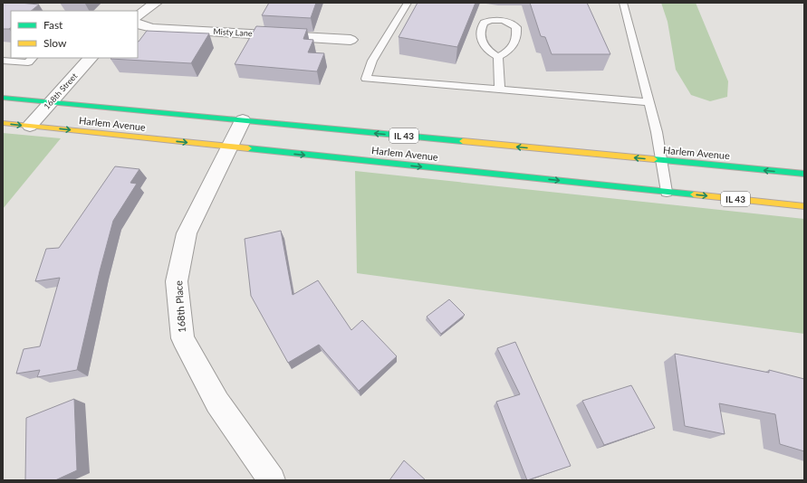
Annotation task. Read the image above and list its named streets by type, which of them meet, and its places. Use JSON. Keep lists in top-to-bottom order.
{
  "streets": {
    "main road": ["Harlem Avenue", "IL 43"],
    "street": ["Misty Lane", "168th Street", "168th Place"]
  },
  "crossings": [
    ["168th Street", "Harlem Avenue"],
    ["Harlem Avenue", "168th Place"]
  ],
  "legend": ["Fast", "Slow"]
}
